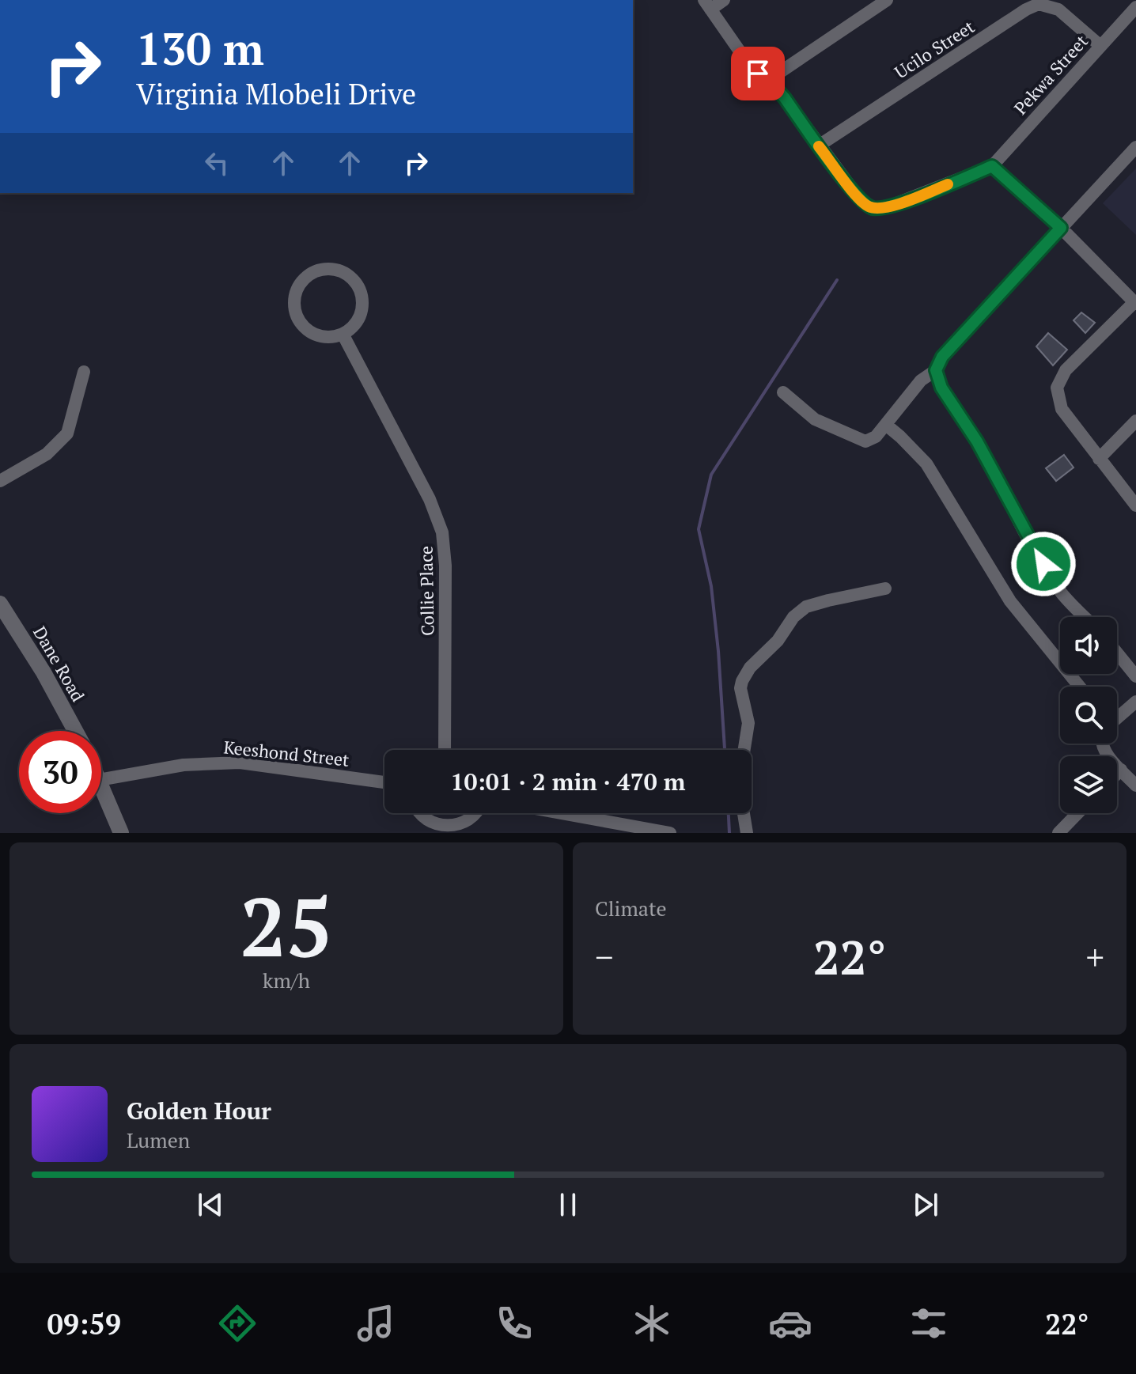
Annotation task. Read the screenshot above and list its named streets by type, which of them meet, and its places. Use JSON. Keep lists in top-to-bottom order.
{
  "streets": {
    "street": [
      "Ucilo Street",
      "Pekwa Street",
      "Collie Place",
      "Dane Road",
      "Keeshond Street"
    ]
  },
  "crossings": [
    ["Ucilo Street", "Pekwa Street"]
  ],
  "page": {
    "turn": ["130 m", "Virginia Mlobeli Drive"],
    "limit": "30",
    "trip": "10:01 · 2 min · 470 m",
    "tile": [
      ["25", "km/h"],
      "Climate"
    ],
    "heat": ["−", "22°", "+"],
    "song": ["Golden Hour", "Lumen"],
    "tabs": ["09:59", "22°"]
  }
}
